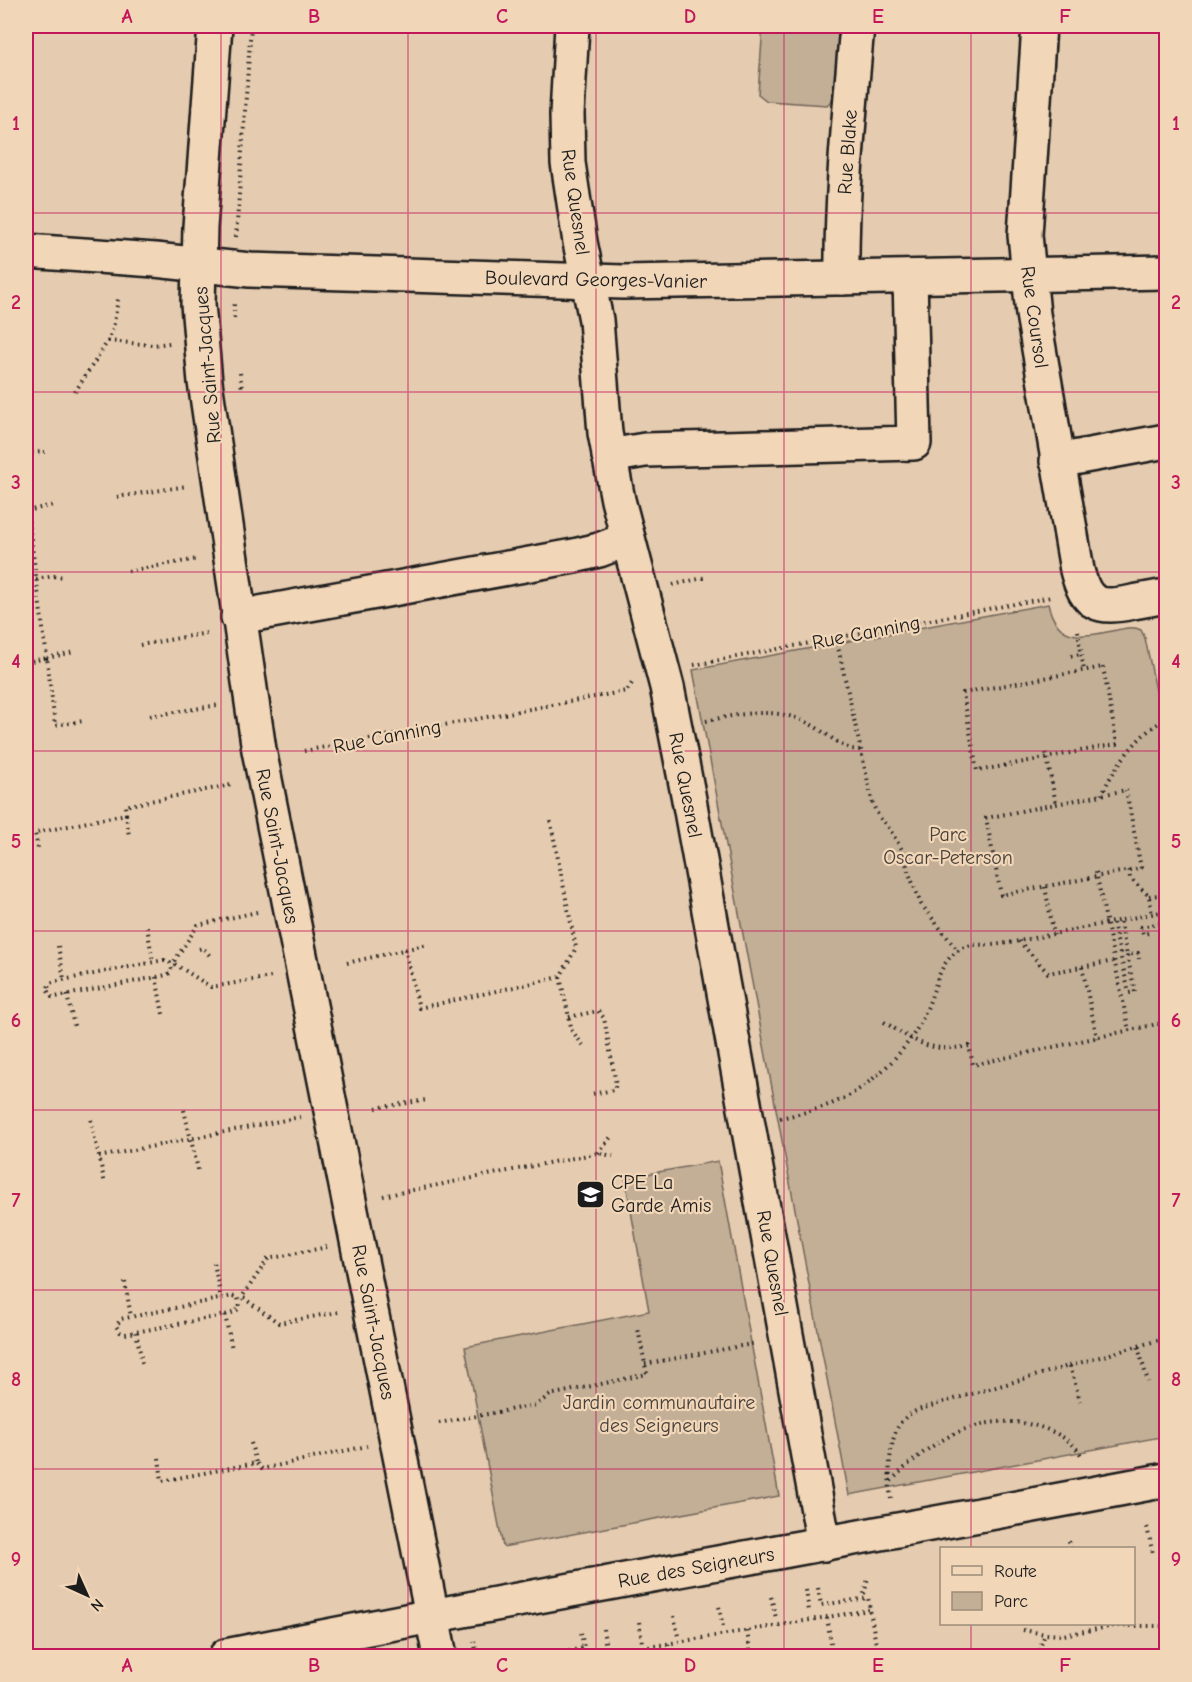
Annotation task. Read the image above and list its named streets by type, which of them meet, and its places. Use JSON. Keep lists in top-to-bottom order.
{
  "streets": {
    "street": [
      "Rue Blake",
      "Rue Quesnel",
      "Boulevard Georges-Vanier",
      "Rue Coursol",
      "Rue Saint-Jacques",
      "Rue des Seigneurs"
    ],
    "path": ["Rue Canning"]
  },
  "crossings": [
    ["Rue Blake", "Boulevard Georges-Vanier"],
    ["Rue Quesnel", "Boulevard Georges-Vanier"],
    ["Rue Quesnel", "Rue des Seigneurs"],
    ["Boulevard Georges-Vanier", "Rue Coursol"],
    ["Boulevard Georges-Vanier", "Rue Saint-Jacques"],
    ["Rue Saint-Jacques", "Rue des Seigneurs"]
  ],
  "parks": ["Parc Oscar-Peterson", "Jardin communautaire des Seigneurs"],
  "places": {
    "school or university": ["CPE La Garde Amis"]
  },
  "legend": ["Route", "Parc"],
  "north": "bottom right",
  "grid": {
    "columns": [
      "A",
      "B",
      "C",
      "D",
      "E",
      "F"
    ],
    "rows": [
      "1",
      "2",
      "3",
      "4",
      "5",
      "6",
      "7",
      "8",
      "9"
    ]
  }
}
